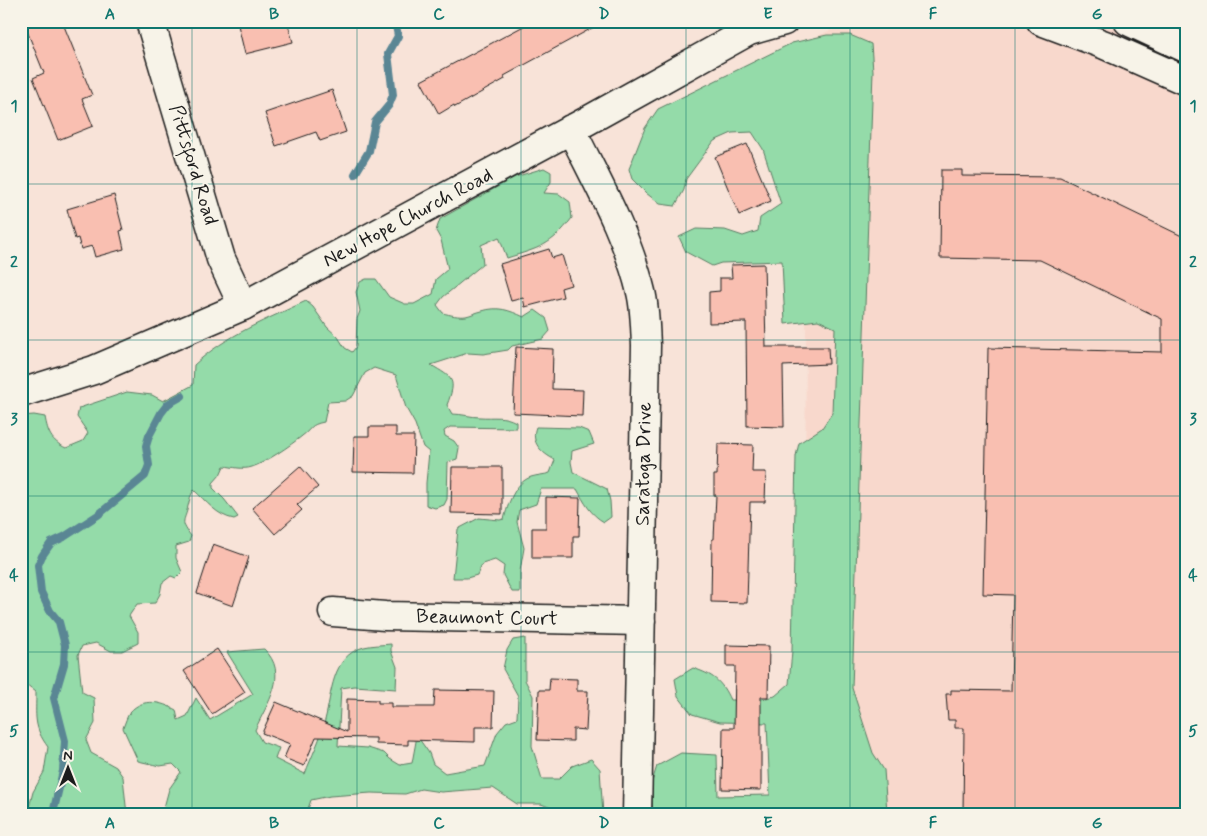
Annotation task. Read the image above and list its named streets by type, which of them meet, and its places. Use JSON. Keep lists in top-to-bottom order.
{
  "streets": {
    "street": [
      "Pittsford Road",
      "New Hope Church Road",
      "Saratoga Drive",
      "Beaumont Court"
    ]
  },
  "crossings": [
    ["Pittsford Road", "New Hope Church Road"],
    ["New Hope Church Road", "Saratoga Drive"],
    ["Saratoga Drive", "Beaumont Court"]
  ],
  "north": "top",
  "grid": {
    "columns": [
      "A",
      "B",
      "C",
      "D",
      "E",
      "F",
      "G"
    ],
    "rows": [
      "1",
      "2",
      "3",
      "4",
      "5"
    ]
  }
}
